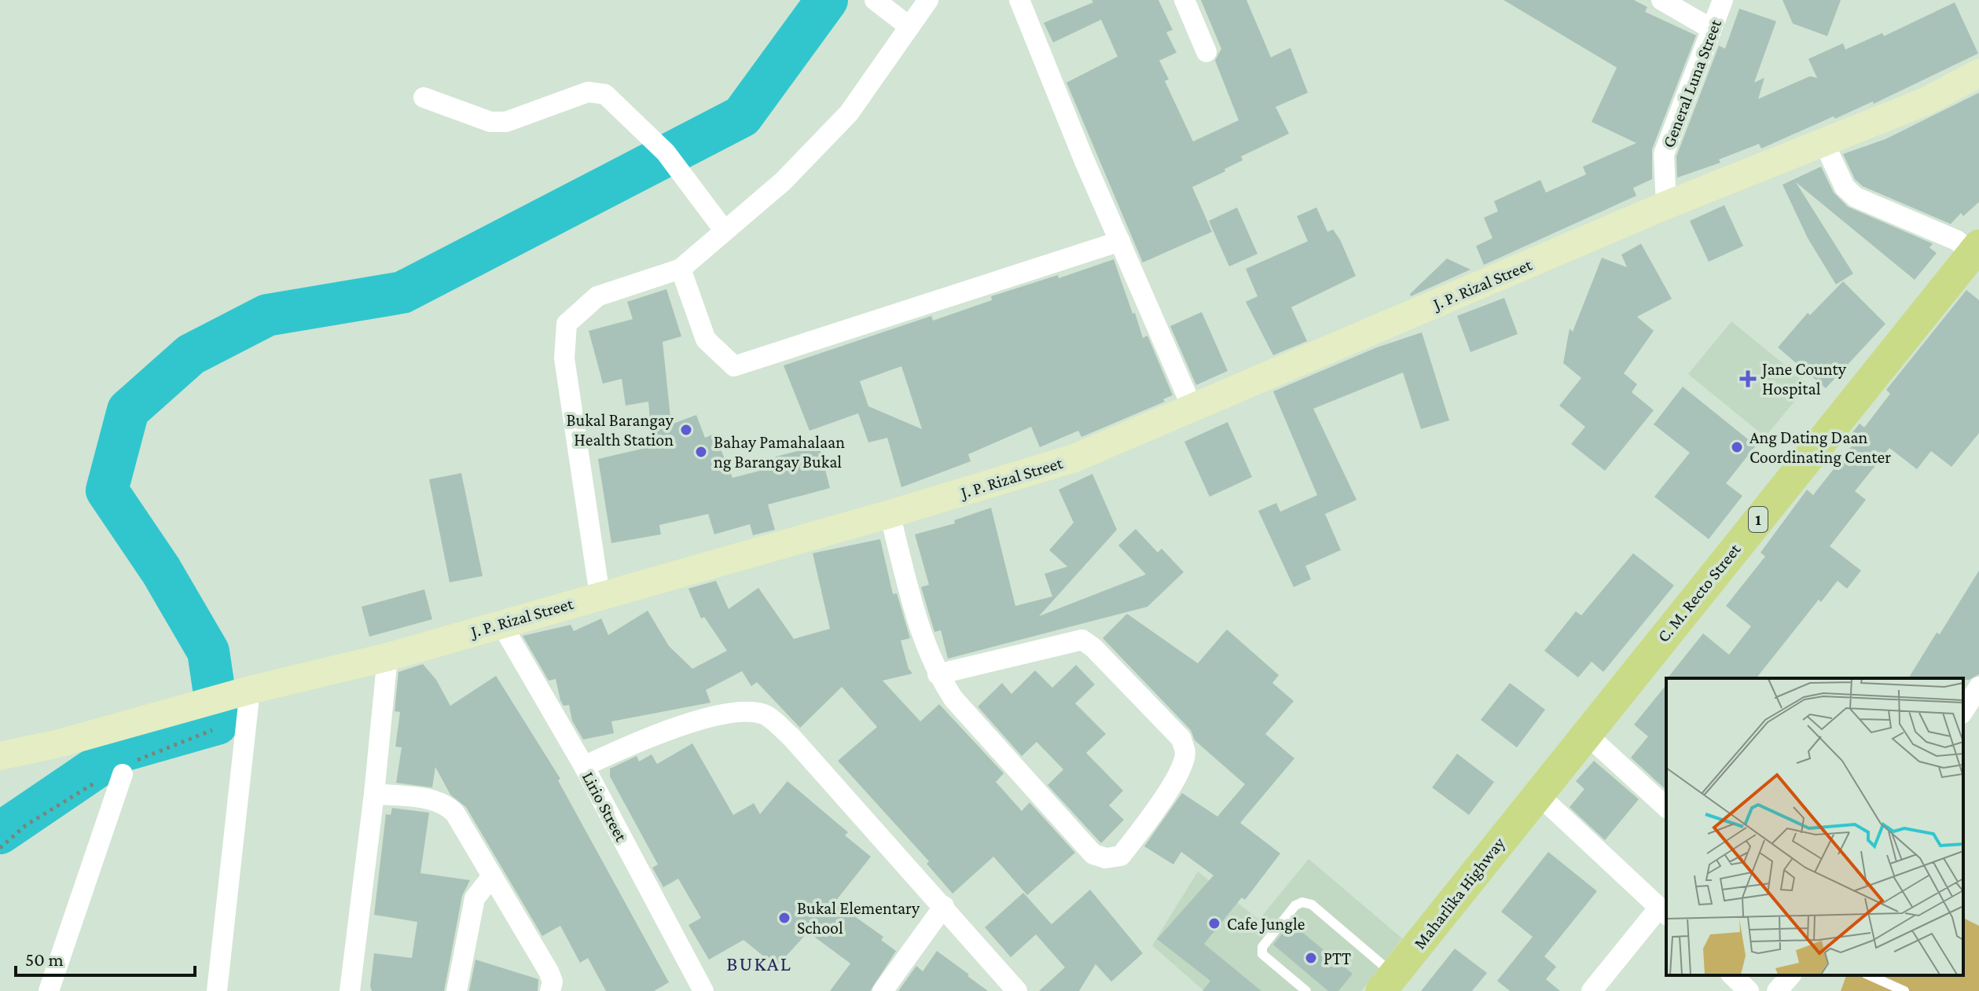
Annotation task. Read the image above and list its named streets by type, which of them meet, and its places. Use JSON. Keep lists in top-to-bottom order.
{
  "streets": {
    "main road": [
      "J. P. Rizal Street",
      "1",
      "C. M. Recto Street",
      "Maharlika Highway"
    ],
    "street": ["General Luna Street", "Lirio Street"]
  },
  "crossings": [
    ["General Luna Street", "J. P. Rizal Street"],
    ["J. P. Rizal Street", "Lirio Street"],
    ["C. M. Recto Street", "Maharlika Highway"]
  ],
  "districts": ["BUKAL"],
  "places": {
    "health": ["Jane County Hospital"],
    "other": [
      "Bukal Barangay Health Station",
      "Ang Dating Daan Coordinating Center",
      "Bahay Pamahalaan ng Barangay Bukal",
      "Bukal Elementary School",
      "Cafe Jungle",
      "PTT"
    ]
  },
  "scale_bar": "50 m"
}
